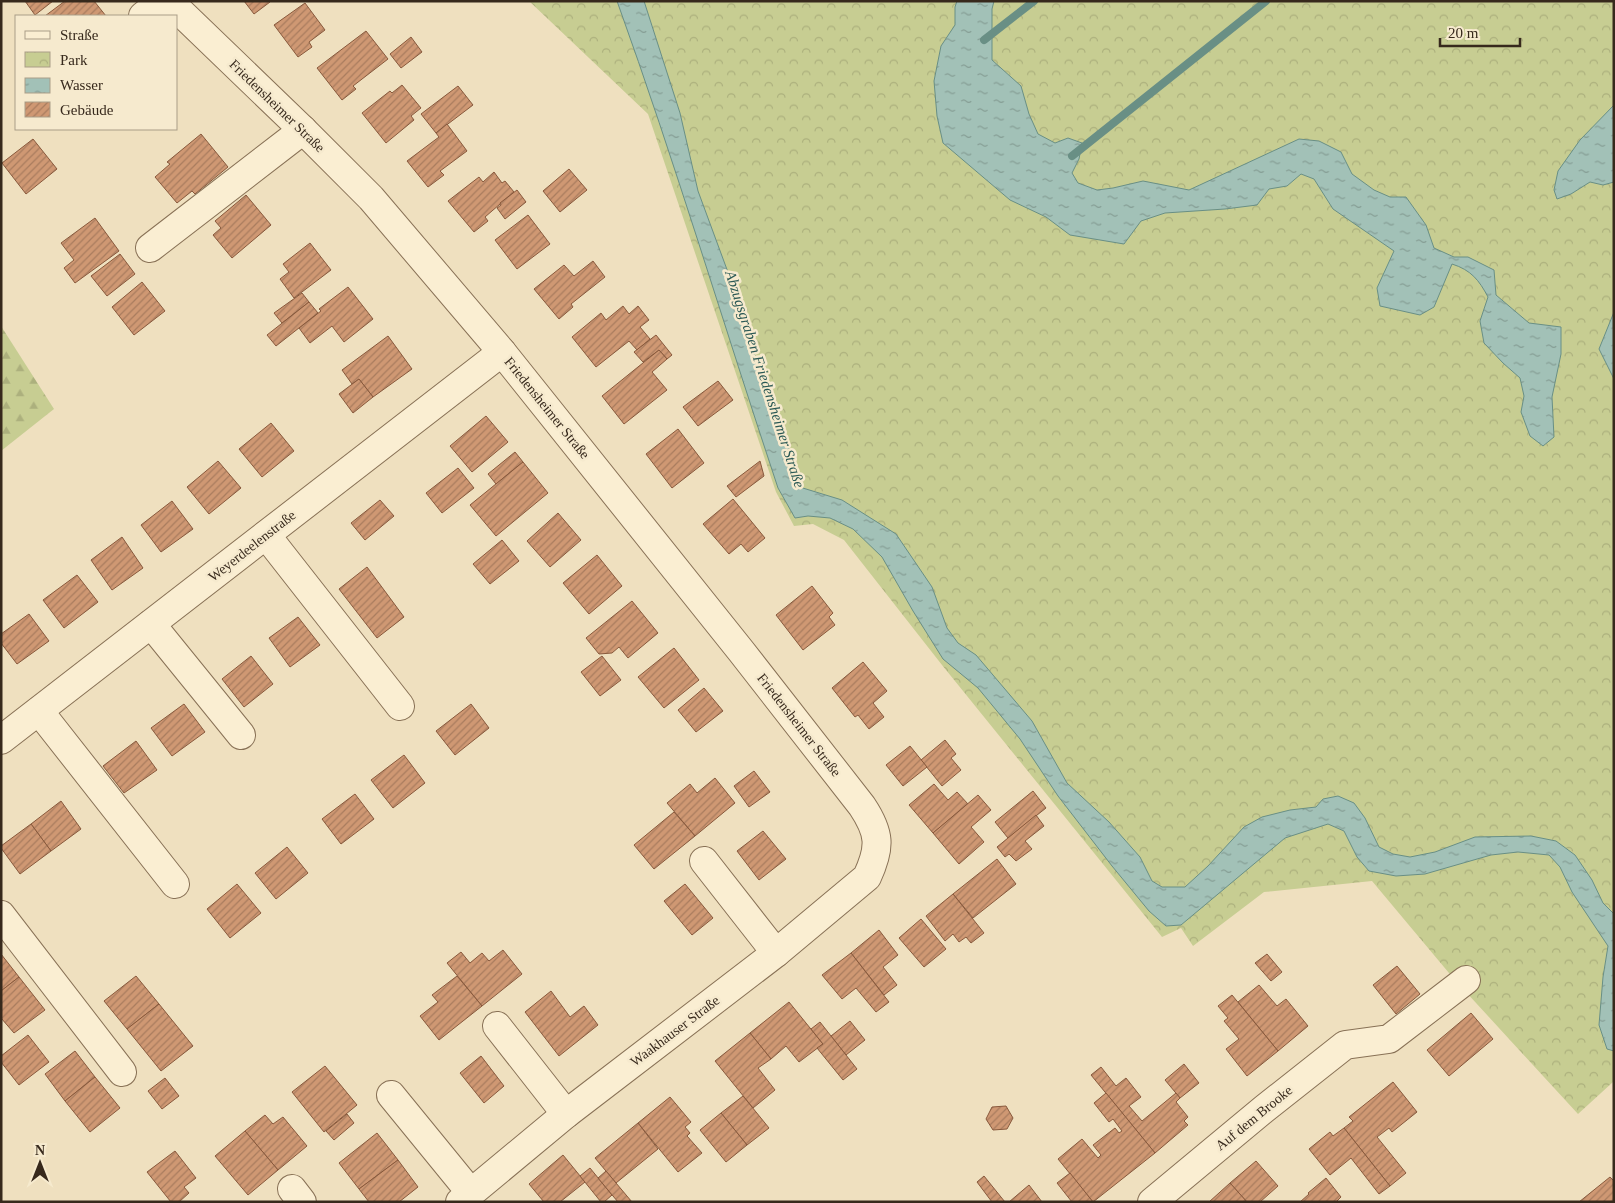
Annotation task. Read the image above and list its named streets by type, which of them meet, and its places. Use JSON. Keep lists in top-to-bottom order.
{
  "streets": {
    "street": [
      "Friedensheimer Straße",
      "Weyerdeelenstraße",
      "Waakhauser Straße",
      "Auf dem Brooke"
    ]
  },
  "crossings": [
    ["Friedensheimer Straße", "Weyerdeelenstraße"],
    ["Friedensheimer Straße", "Waakhauser Straße"]
  ],
  "water": ["Abzugsgraben Friedensheimer Straße"],
  "legend": [
    "Straße",
    "Park",
    "Wasser",
    "Gebäude"
  ],
  "scale_bar": "20 m",
  "north": "top"
}
